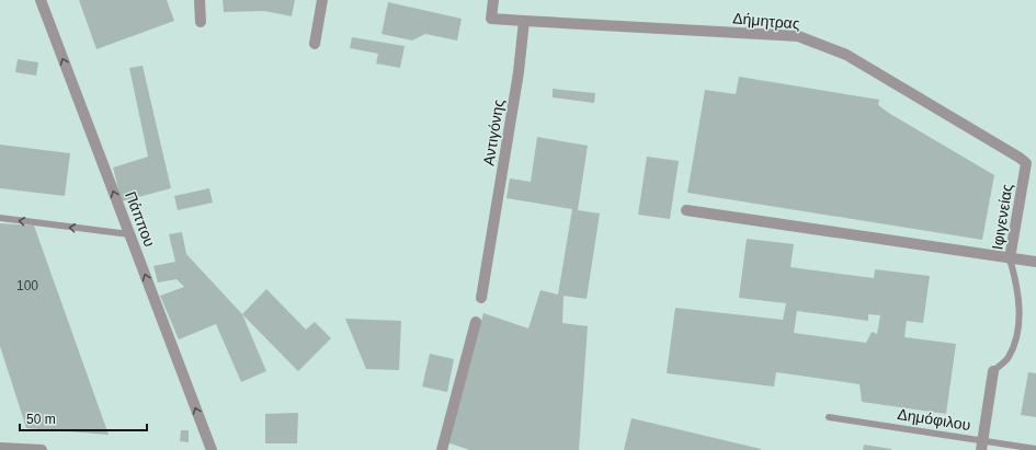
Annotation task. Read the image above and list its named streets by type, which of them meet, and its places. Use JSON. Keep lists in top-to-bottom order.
{
  "streets": {
    "street": [
      "Δήμητρας",
      "Αντιγόνης",
      "Ιφιγενείας",
      "Πάππου"
    ],
    "lane": ["Δημόφιλου"]
  },
  "crossings": [
    ["Δήμητρας", "Αντιγόνης"],
    ["Δήμητρας", "Ιφιγενείας"],
    ["Ιφιγενείας", "Δημόφιλου"]
  ],
  "one_way": ["Πάππου"],
  "house_numbers": ["100"],
  "scale_bar": "50 m"
}
